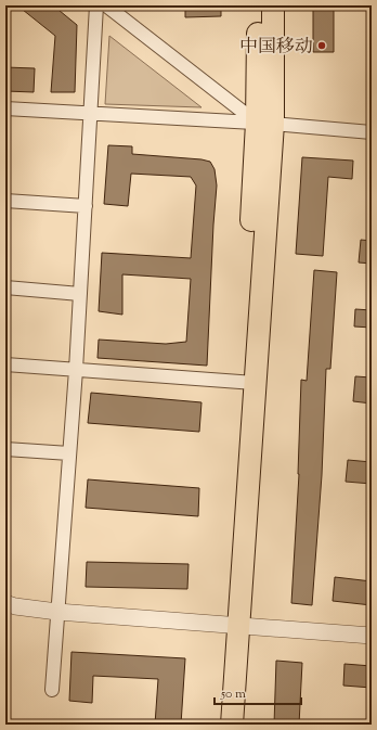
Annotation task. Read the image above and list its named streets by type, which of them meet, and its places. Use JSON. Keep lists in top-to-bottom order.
{
  "places": ["中国移动"],
  "scale_bar": "50 m"
}
